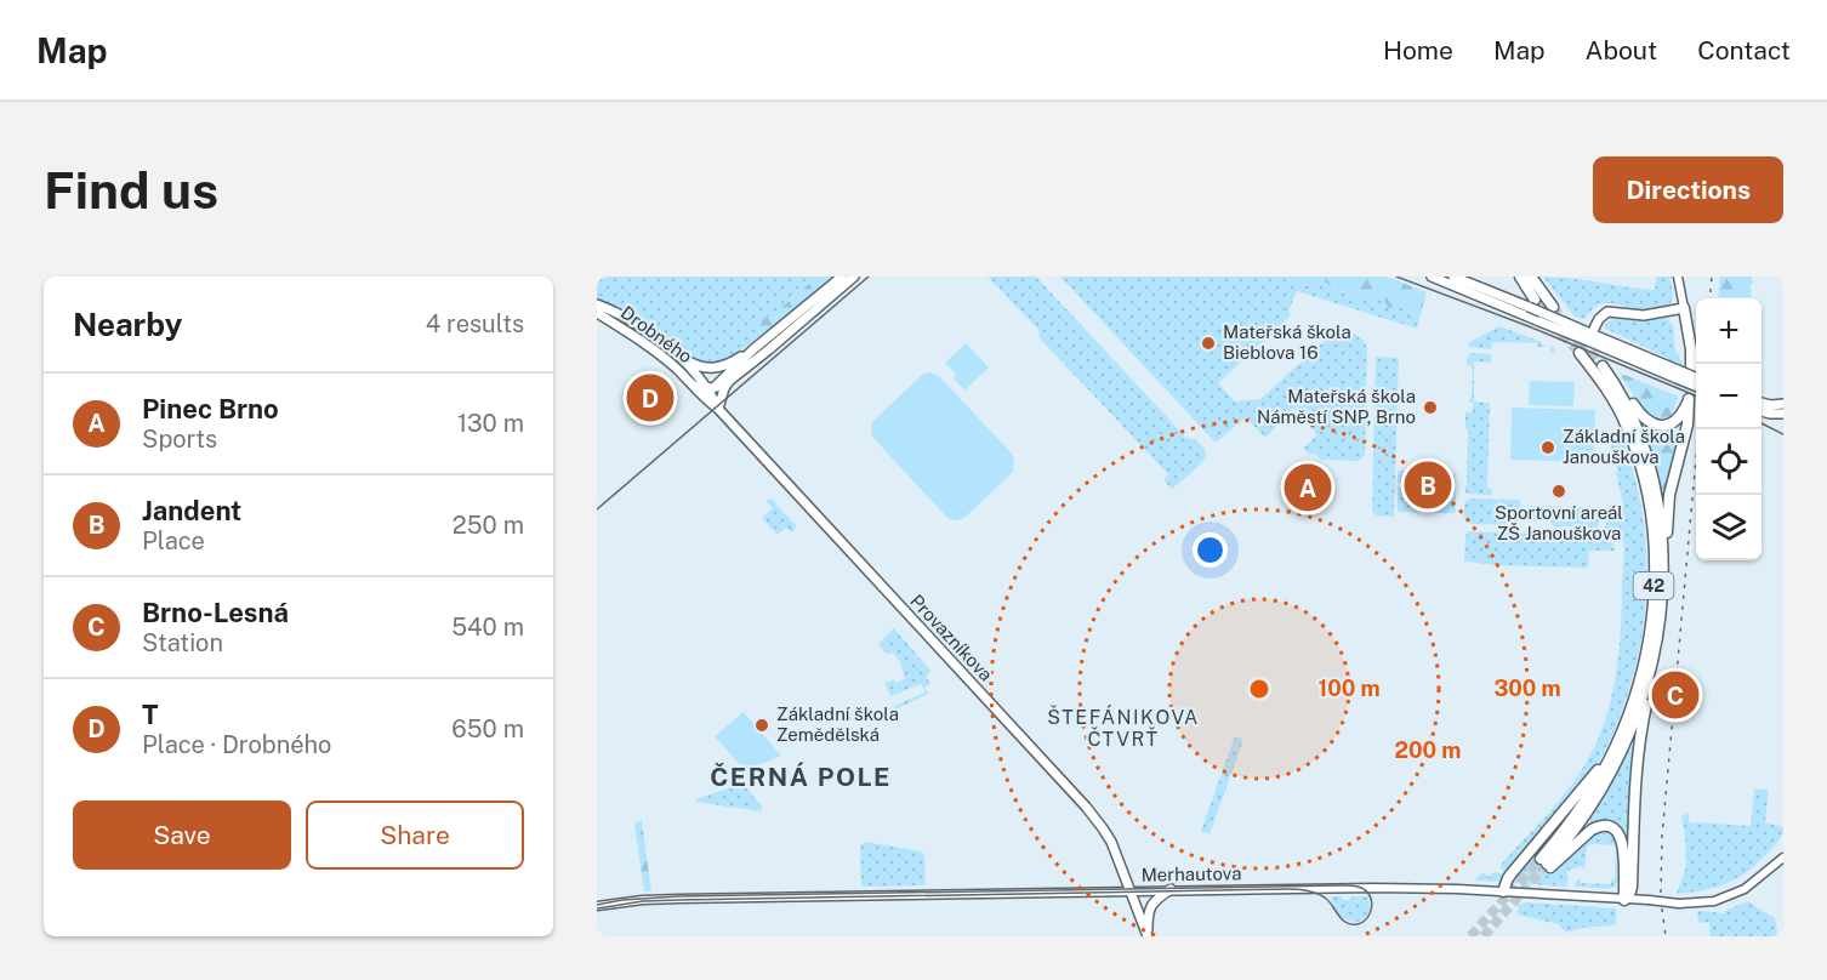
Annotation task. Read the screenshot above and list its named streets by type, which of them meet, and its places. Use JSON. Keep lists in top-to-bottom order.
{
  "streets": {
    "highway": ["42"],
    "main road": ["Drobného", "Provazníkova"],
    "street": ["Merhautova"]
  },
  "crossings": [
    ["Drobného", "Provazníkova"],
    ["42", "Merhautova"],
    ["Provazníkova", "Merhautova"]
  ],
  "districts": ["ŠTEFÁNIKOVA ČTVRŤ", "ČERNÁ POLE"],
  "places": [
    "Mateřská škola Bieblova 16",
    "Mateřská škola Náměstí SNP, Brno",
    "Základní škola Janouškova",
    "Sportovní areál ZŠ Janouškova",
    "Základní škola Zemědělská"
  ],
  "page": {
    "header": "Map",
    "nav": [
      "Home",
      "Map",
      "About",
      "Contact"
    ],
    "buttons": [
      "Directions",
      ["Save", "Share"]
    ],
    "title": "Find us",
    "heading": ["Nearby", "4 results"],
    "map_buttons": ["+", "−"],
    "list": [
      {
        "mark": "A",
        "name": "Pinec Brno",
        "note": "Sports",
        "value": "130 m"
      },
      {
        "mark": "B",
        "name": "Jandent",
        "note": "Place",
        "value": "250 m"
      },
      {
        "mark": "C",
        "name": "Brno-Lesná",
        "note": "Station",
        "value": "540 m"
      },
      {
        "mark": "D",
        "name": "T",
        "note": "Place · Drobného",
        "value": "650 m"
      }
    ],
    "pins": [
      "D",
      "B",
      "A",
      "C"
    ]
  },
  "rings": ["100 m", "300 m", "200 m"]
}
